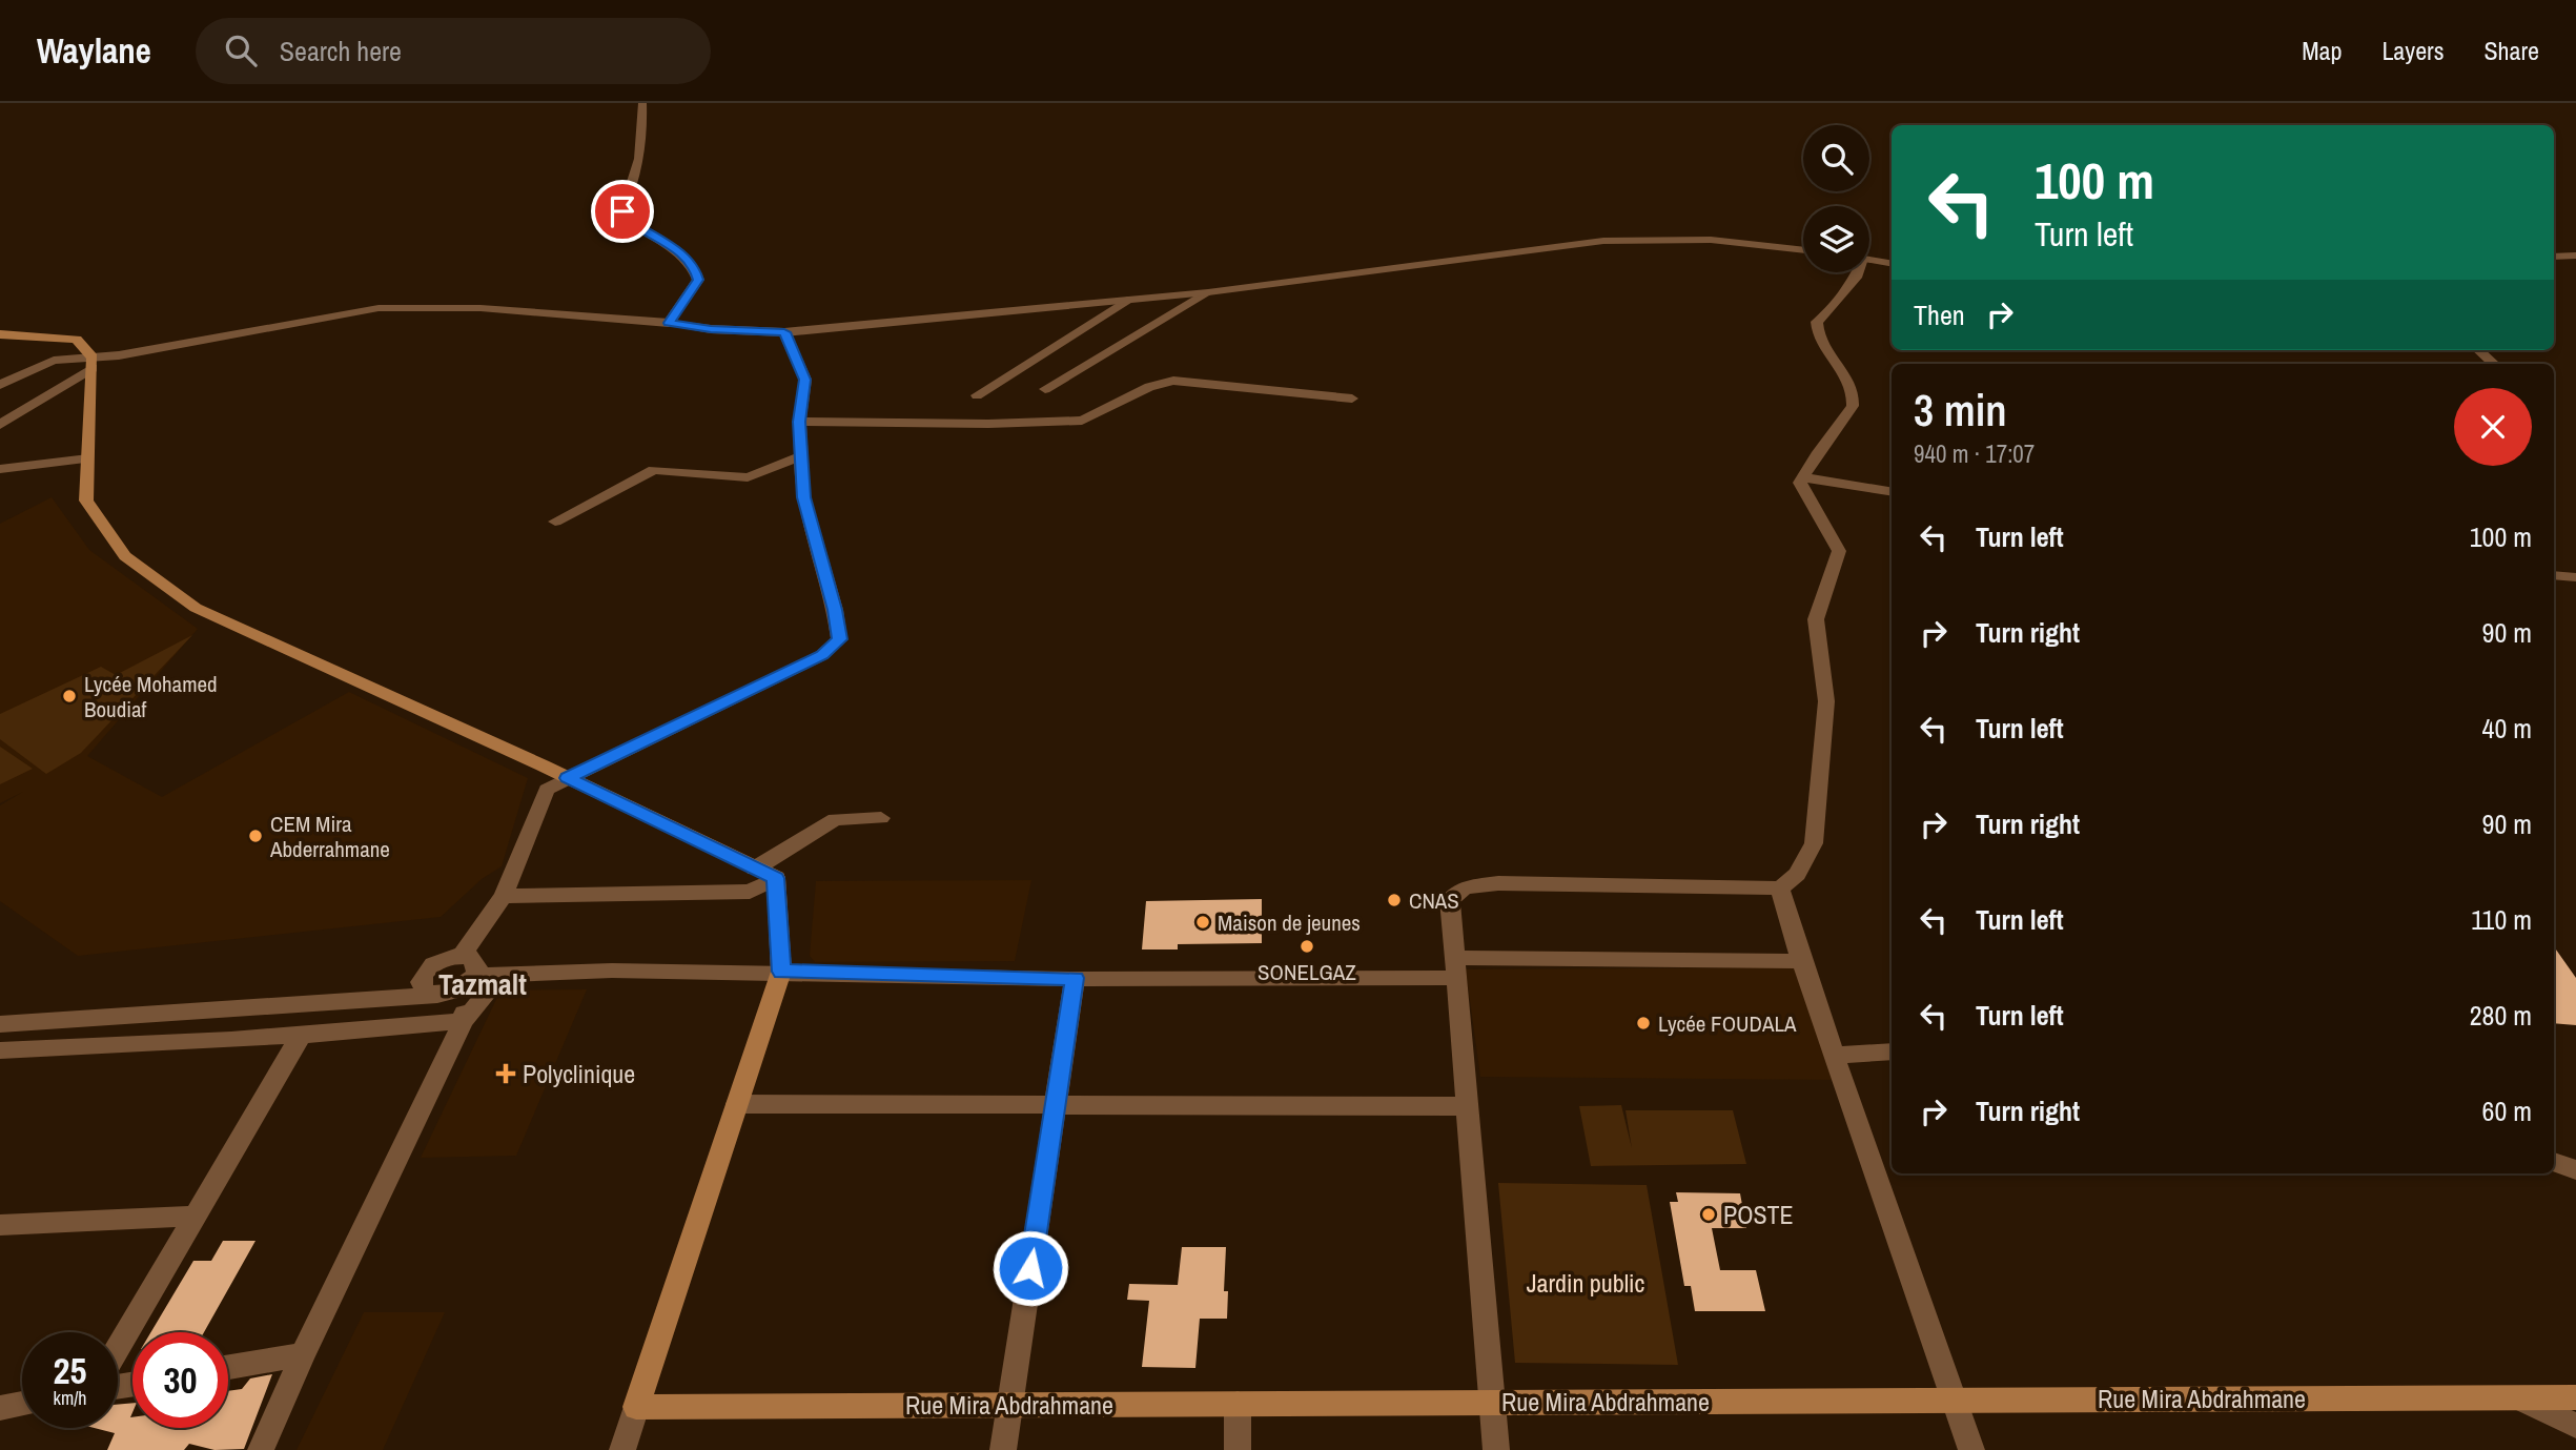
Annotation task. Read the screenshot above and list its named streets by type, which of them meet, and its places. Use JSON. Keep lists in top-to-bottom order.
{
  "streets": {
    "main road": ["Rue Mira Abdrahmane"]
  },
  "districts": ["Tazmalt"],
  "parks": ["Jardin public"],
  "places": {
    "other": [
      "Lycée Mohamed Boudiaf",
      "CEM Mira Abderrahmane",
      "CNAS",
      "Maison de jeunes",
      "SONELGAZ",
      "Lycée FOUDALA",
      "POSTE"
    ],
    "health": ["Polyclinique"]
  },
  "page": {
    "header": "Waylane",
    "search": "Search here",
    "nav": ["Map", "Layers", "Share"],
    "turn": ["100 m", "Turn left"],
    "then": "Then",
    "heading": ["3 min", "940 m · 17:07"],
    "list": [
      {
        "name": "Turn left",
        "value": "100 m"
      },
      {
        "name": "Turn right",
        "value": "90 m"
      },
      {
        "name": "Turn left",
        "value": "40 m"
      },
      {
        "name": "Turn right",
        "value": "90 m"
      },
      {
        "name": "Turn left",
        "value": "110 m"
      },
      {
        "name": "Turn left",
        "value": "280 m"
      },
      {
        "name": "Turn right",
        "value": "60 m"
      }
    ],
    "speed": "25 km/h",
    "limit": "30"
  }
}
